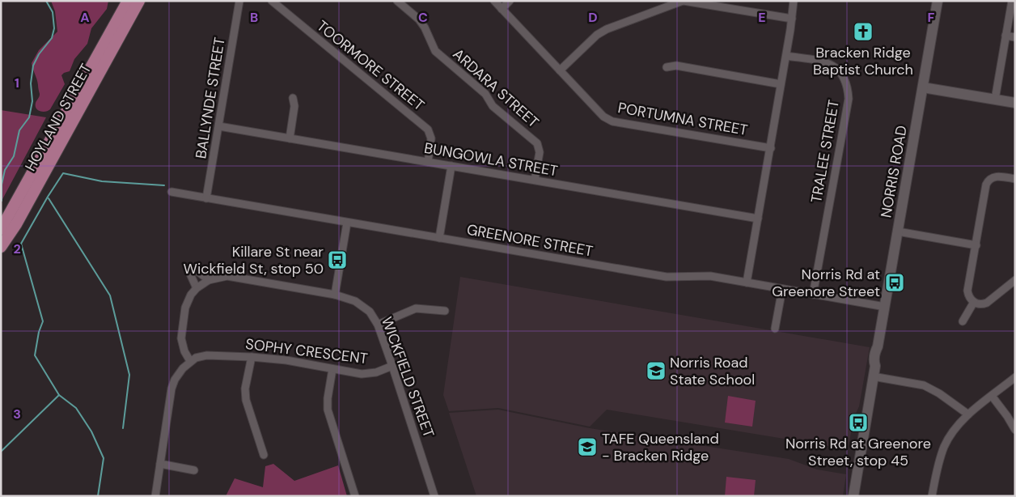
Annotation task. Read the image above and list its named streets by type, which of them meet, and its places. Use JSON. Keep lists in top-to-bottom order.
{
  "streets": {
    "main road": ["HOYLAND STREET", "NORRIS ROAD"],
    "street": [
      "TOORMORE STREET",
      "ARDARA STREET",
      "BALLYNDE STREET",
      "PORTUMNA STREET",
      "TRALEE STREET",
      "BUNGOWLA STREET",
      "GREENORE STREET",
      "SOPHY CRESCENT",
      "WICKFIELD STREET"
    ]
  },
  "crossings": [
    ["TOORMORE STREET", "BUNGOWLA STREET"],
    ["ARDARA STREET", "BUNGOWLA STREET"],
    ["BALLYNDE STREET", "BUNGOWLA STREET"],
    ["BALLYNDE STREET", "GREENORE STREET"],
    ["TRALEE STREET", "GREENORE STREET"],
    ["NORRIS ROAD", "GREENORE STREET"],
    ["SOPHY CRESCENT", "WICKFIELD STREET"]
  ],
  "places": {
    "church": ["Bracken Ridge Baptist Church"],
    "bus stop": ["Killare St near Wickfield St, stop 50", "Norris Rd at Greenore Street", "Norris Rd at Greenore Street, stop 45"],
    "school or university": ["Norris Road State School", "TAFE Queensland - Bracken Ridge"]
  },
  "grid": {
    "columns": [
      "A",
      "B",
      "C",
      "D",
      "E",
      "F"
    ],
    "rows": ["1", "2", "3"]
  }
}
